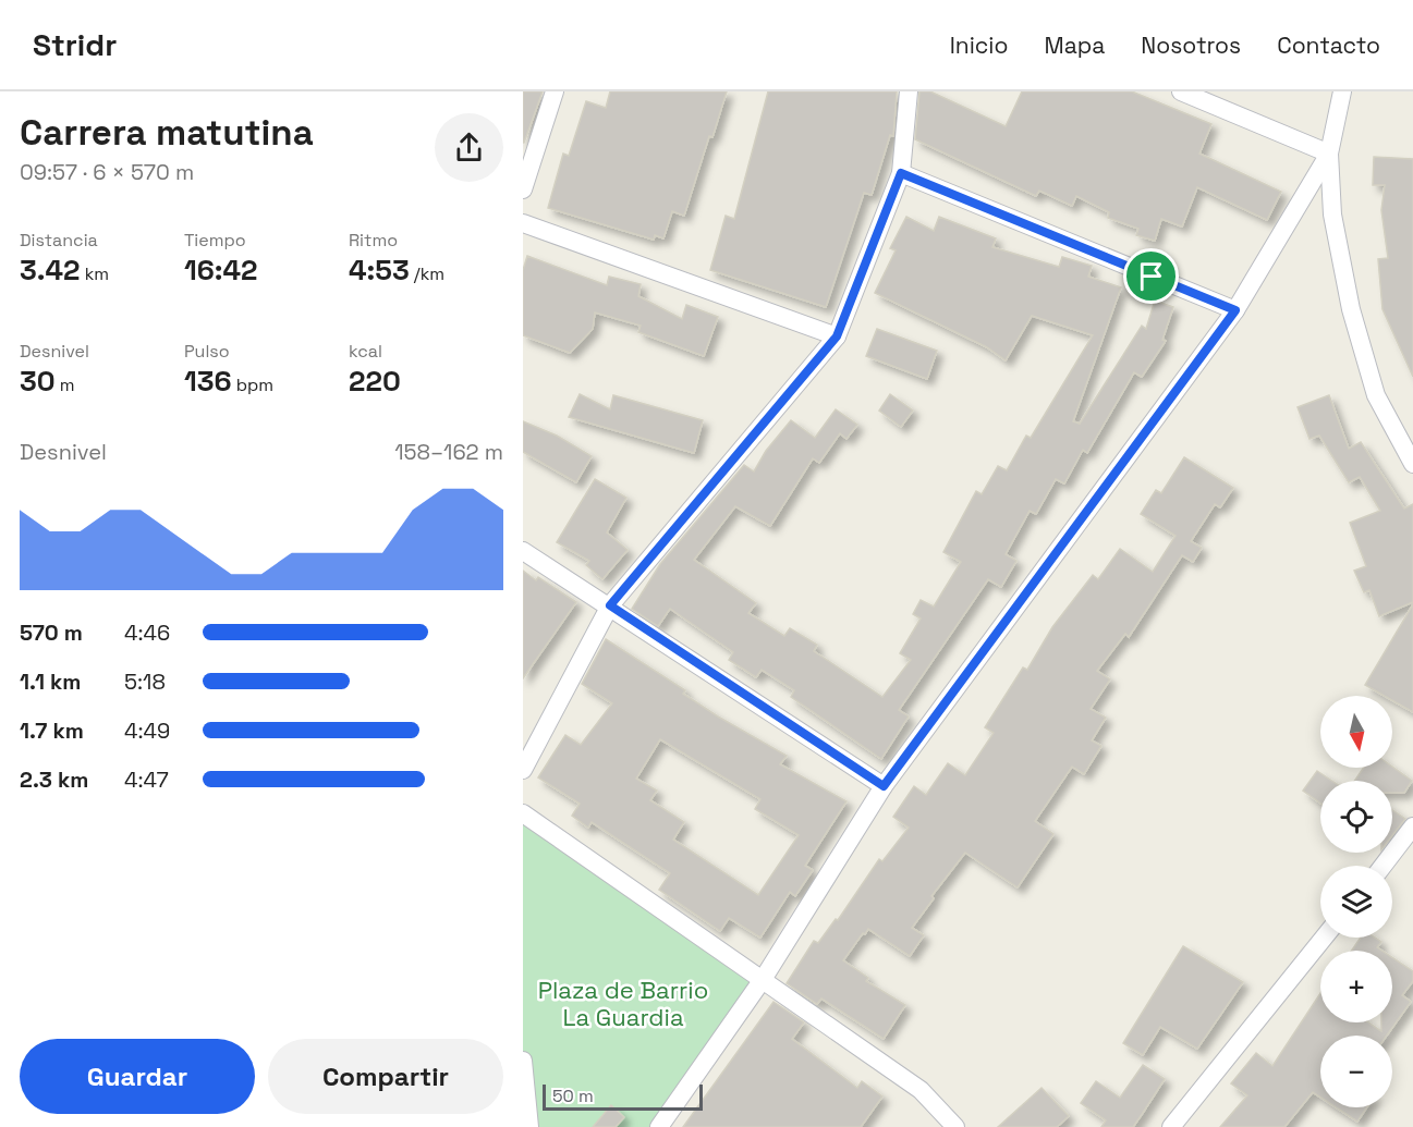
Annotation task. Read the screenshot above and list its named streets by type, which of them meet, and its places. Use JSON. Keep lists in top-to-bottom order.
{
  "parks": ["Plaza de Barrio La Guardia"],
  "scale_bar": "50 m",
  "north": "bottom",
  "page": {
    "header": "Stridr",
    "nav": [
      "Inicio",
      "Mapa",
      "Nosotros",
      "Contacto"
    ],
    "heading": ["Carrera matutina", "09:57 · 6 × 570 m"],
    "stats": [
      ["Distancia", "3.42 km"],
      ["Tiempo", "16:42"],
      ["Ritmo", "4:53 /km"],
      ["Desnivel", "30 m"],
      ["Pulso", "136 bpm"],
      ["kcal", "220"]
    ],
    "chart": ["Desnivel", "158–162 m"],
    "list": [
      {
        "name": "570 m",
        "note": "4:46"
      },
      {
        "name": "1.1 km",
        "note": "5:18"
      },
      {
        "name": "1.7 km",
        "note": "4:49"
      },
      {
        "name": "2.3 km",
        "note": "4:47"
      }
    ],
    "map_buttons": ["+", "−"],
    "buttons": ["Guardar", "Compartir"],
    "scale": "50 m"
  }
}
